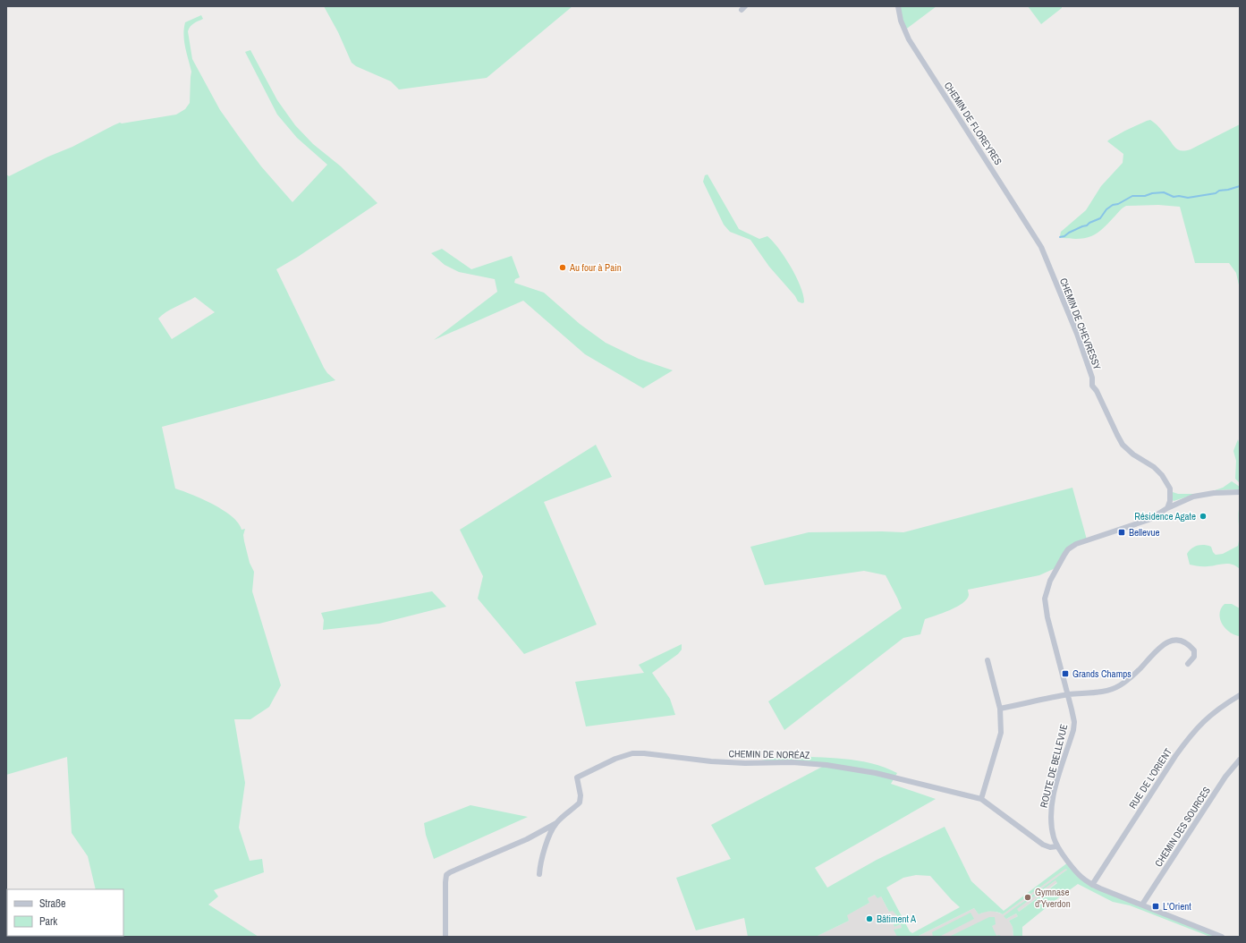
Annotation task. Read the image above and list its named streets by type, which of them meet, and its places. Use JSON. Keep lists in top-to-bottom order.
{
  "streets": {
    "street": [
      "CHEMIN DE FLOREYRES",
      "CHEMIN DE CHEVRESSY",
      "CHEMIN DE NORÉAZ",
      "ROUTE DE BELLEVUE",
      "RUE DE L'ORIENT",
      "CHEMIN DES SOURCES"
    ]
  },
  "crossings": [
    ["CHEMIN DE FLOREYRES", "CHEMIN DE CHEVRESSY"],
    ["CHEMIN DE CHEVRESSY", "ROUTE DE BELLEVUE"],
    ["CHEMIN DE NORÉAZ", "ROUTE DE BELLEVUE"],
    ["ROUTE DE BELLEVUE", "RUE DE L'ORIENT"],
    ["ROUTE DE BELLEVUE", "CHEMIN DES SOURCES"]
  ],
  "places": {
    "other": [
      "Au four à Pain",
      "Résidence Agate",
      "Gymnase d'Yverdon",
      "Bâtiment A"
    ],
    "transit": ["Bellevue", "Grands Champs", "L'Orient"]
  },
  "legend": ["Straße", "Park"]
}
